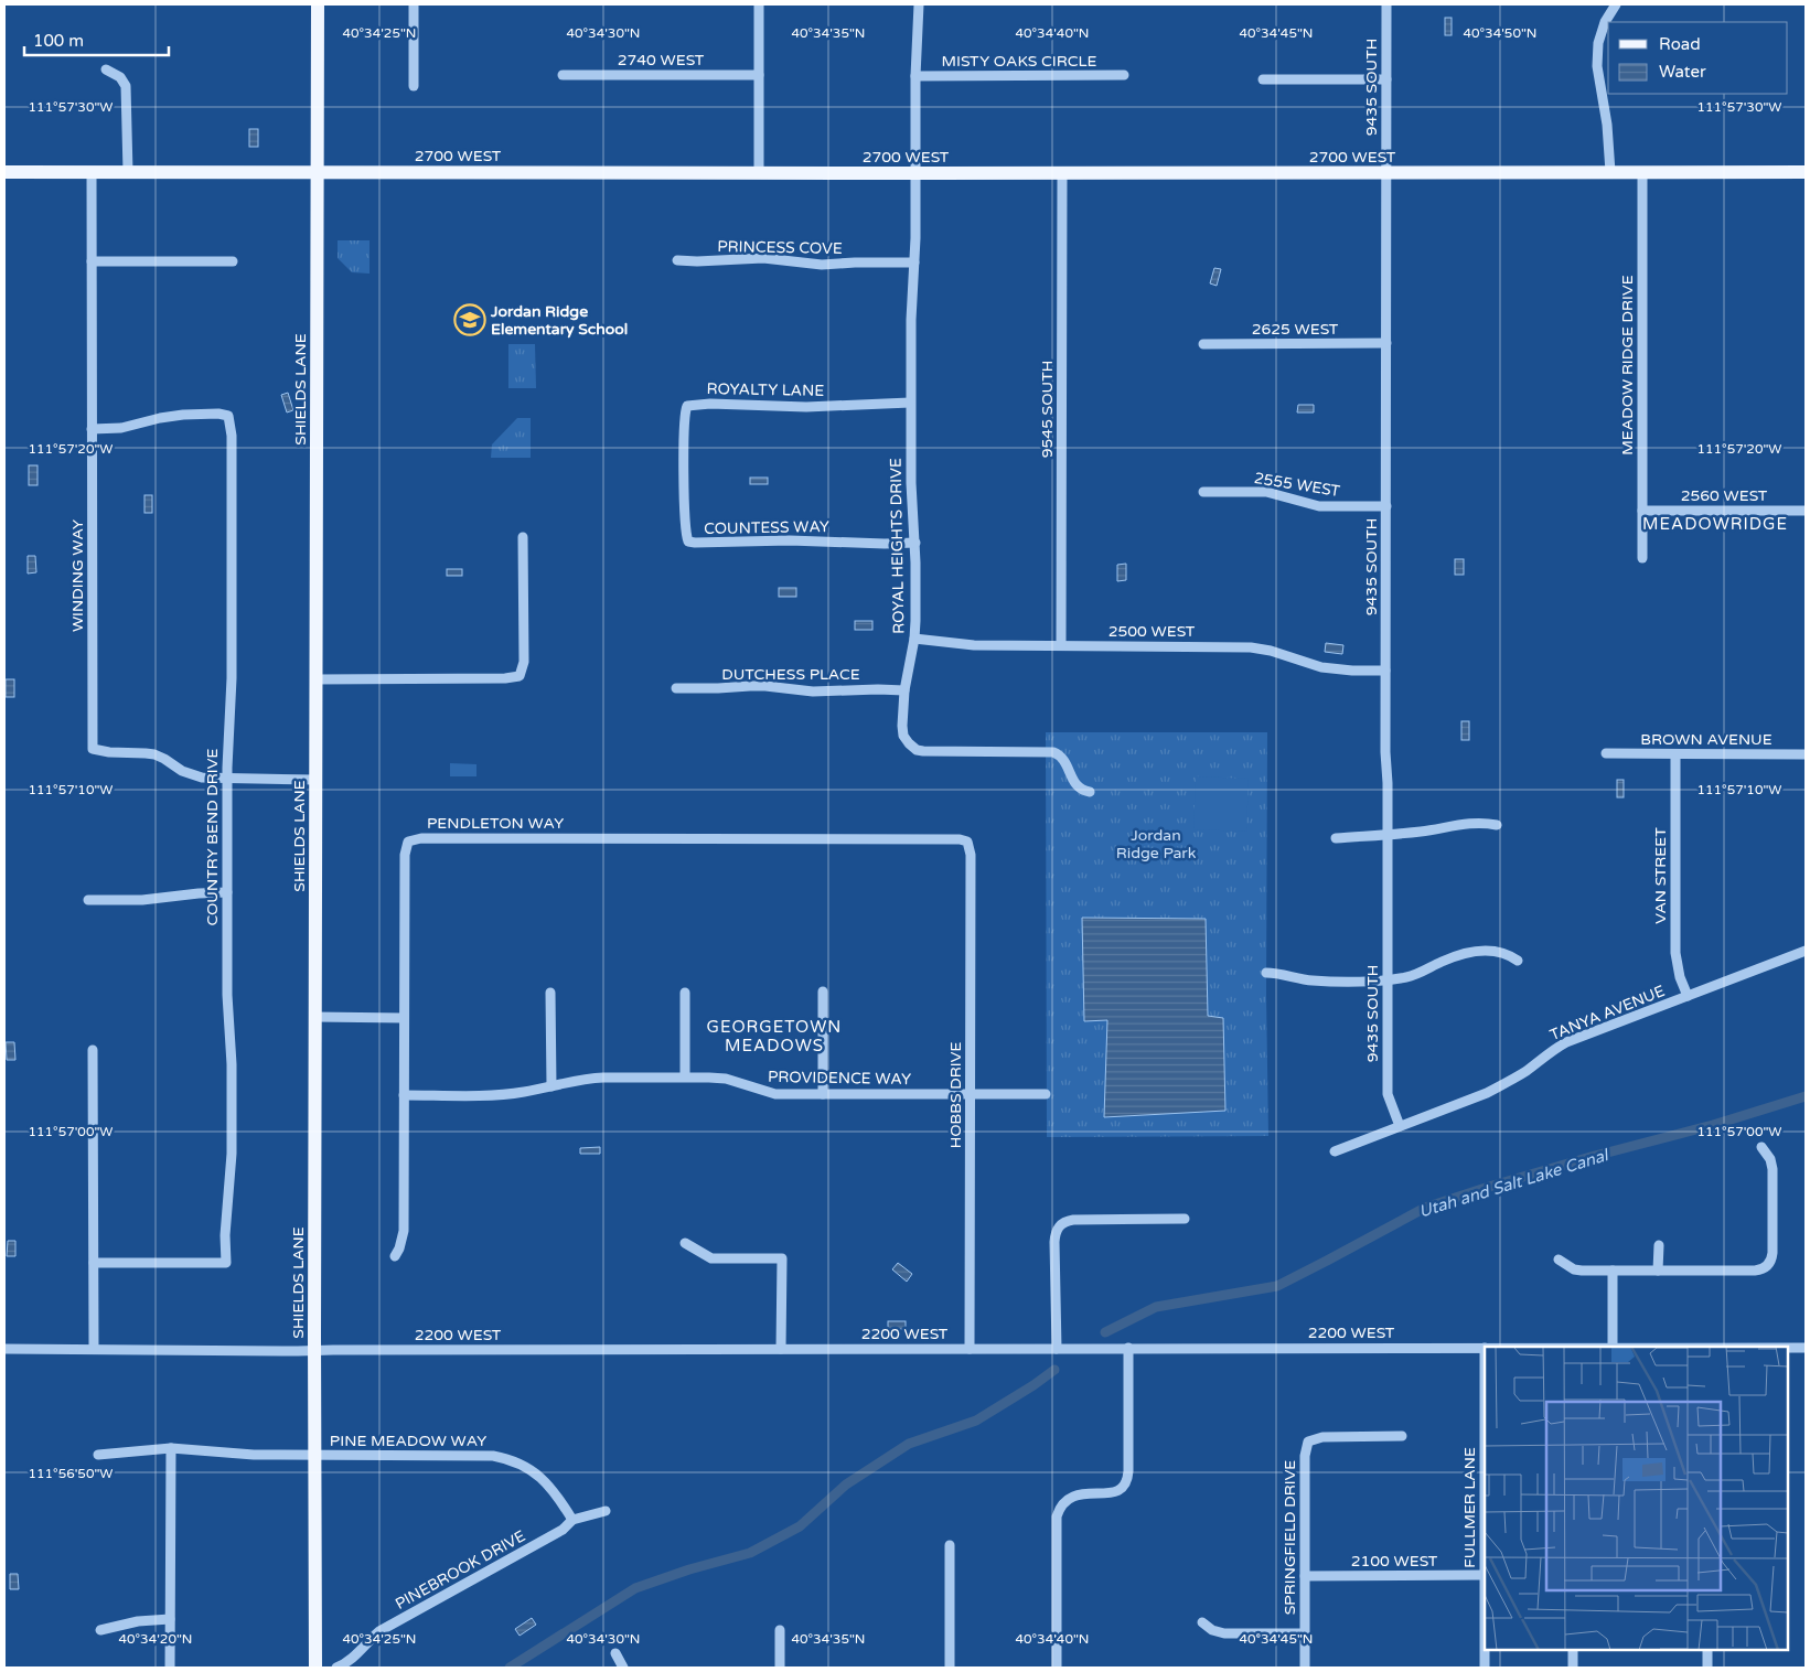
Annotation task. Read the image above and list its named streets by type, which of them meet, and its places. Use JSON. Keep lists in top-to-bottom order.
{
  "streets": {
    "main road": ["2700 WEST", "SHIELDS LANE"],
    "street": [
      "2740 WEST",
      "MISTY OAKS CIRCLE",
      "9435 SOUTH",
      "PRINCESS COVE",
      "2625 WEST",
      "MEADOW RIDGE DRIVE",
      "ROYALTY LANE",
      "9545 SOUTH",
      "2555 WEST",
      "2560 WEST",
      "COUNTESS WAY",
      "ROYAL HEIGHTS DRIVE",
      "WINDING WAY",
      "2500 WEST",
      "DUTCHESS PLACE",
      "BROWN AVENUE",
      "PENDLETON WAY",
      "COUNTRY BEND DRIVE",
      "VAN STREET",
      "TANYA AVENUE",
      "PROVIDENCE WAY",
      "HOBBS DRIVE",
      "2200 WEST",
      "PINE MEADOW WAY",
      "FULLMER LANE",
      "SPRINGFIELD DRIVE",
      "2100 WEST",
      "PINEBROOK DRIVE"
    ]
  },
  "crossings": [
    ["MISTY OAKS CIRCLE", "ROYAL HEIGHTS DRIVE"],
    ["9435 SOUTH", "2700 WEST"],
    ["9435 SOUTH", "2625 WEST"],
    ["9435 SOUTH", "2555 WEST"],
    ["9435 SOUTH", "2500 WEST"],
    ["9435 SOUTH", "TANYA AVENUE"],
    ["2700 WEST", "MEADOW RIDGE DRIVE"],
    ["2700 WEST", "SHIELDS LANE"],
    ["2700 WEST", "9545 SOUTH"],
    ["2700 WEST", "ROYAL HEIGHTS DRIVE"],
    ["2700 WEST", "WINDING WAY"],
    ["PRINCESS COVE", "ROYAL HEIGHTS DRIVE"],
    ["MEADOW RIDGE DRIVE", "2560 WEST"],
    ["SHIELDS LANE", "WINDING WAY"],
    ["SHIELDS LANE", "2200 WEST"],
    ["SHIELDS LANE", "PINE MEADOW WAY"],
    ["ROYALTY LANE", "COUNTESS WAY"],
    ["ROYALTY LANE", "ROYAL HEIGHTS DRIVE"],
    ["9545 SOUTH", "2500 WEST"],
    ["COUNTESS WAY", "ROYAL HEIGHTS DRIVE"],
    ["ROYAL HEIGHTS DRIVE", "2500 WEST"],
    ["ROYAL HEIGHTS DRIVE", "DUTCHESS PLACE"],
    ["WINDING WAY", "COUNTRY BEND DRIVE"],
    ["BROWN AVENUE", "VAN STREET"],
    ["PENDLETON WAY", "PROVIDENCE WAY"],
    ["PENDLETON WAY", "HOBBS DRIVE"],
    ["VAN STREET", "TANYA AVENUE"],
    ["PROVIDENCE WAY", "HOBBS DRIVE"],
    ["HOBBS DRIVE", "2200 WEST"],
    ["2200 WEST", "FULLMER LANE"],
    ["PINE MEADOW WAY", "PINEBROOK DRIVE"],
    ["FULLMER LANE", "2100 WEST"],
    ["SPRINGFIELD DRIVE", "2100 WEST"]
  ],
  "districts": ["MEADOWRIDGE", "GEORGETOWN MEADOWS"],
  "water": ["Utah and Salt Lake Canal"],
  "parks": ["Jordan Ridge Park"],
  "places": {
    "school or university": ["Jordan Ridge Elementary School"]
  },
  "legend": ["Road", "Water"],
  "scale_bar": "100 m",
  "coordinates": [
    "40°34'25\"N",
    "40°34'30\"N",
    "40°34'35\"N",
    "40°34'40\"N",
    "40°34'45\"N",
    "40°34'50\"N",
    "111°57'30\"W",
    "111°57'20\"W",
    "111°57'10\"W",
    "111°57'00\"W",
    "111°56'50\"W",
    "40°34'20\"N"
  ]
}
